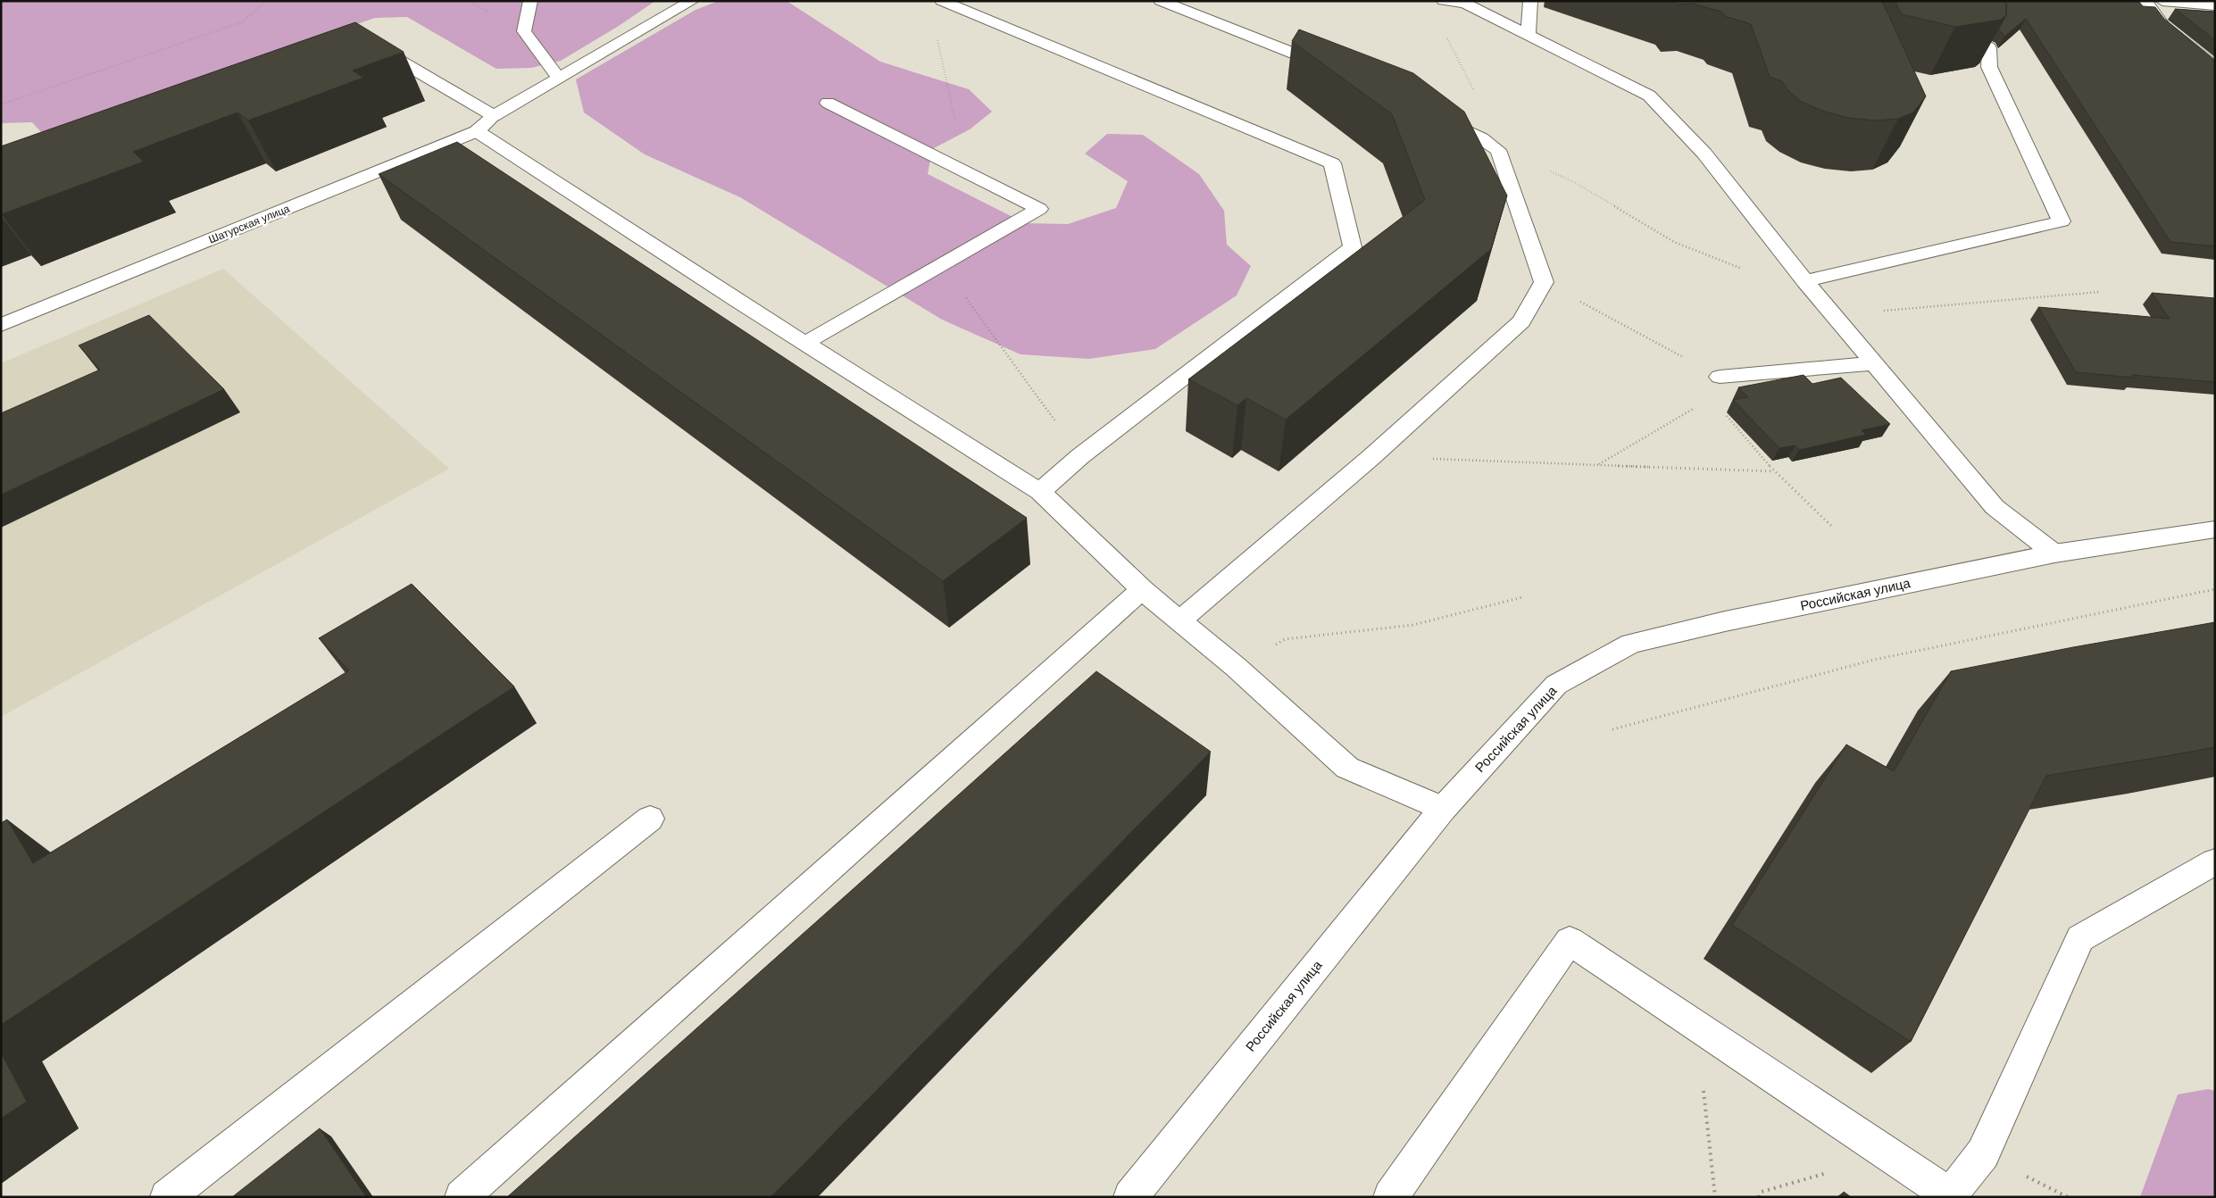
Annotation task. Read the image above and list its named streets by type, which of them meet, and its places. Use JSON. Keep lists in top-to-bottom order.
{
  "streets": {
    "main road": ["Шатурская улица", "Российская улица"]
  }
}
